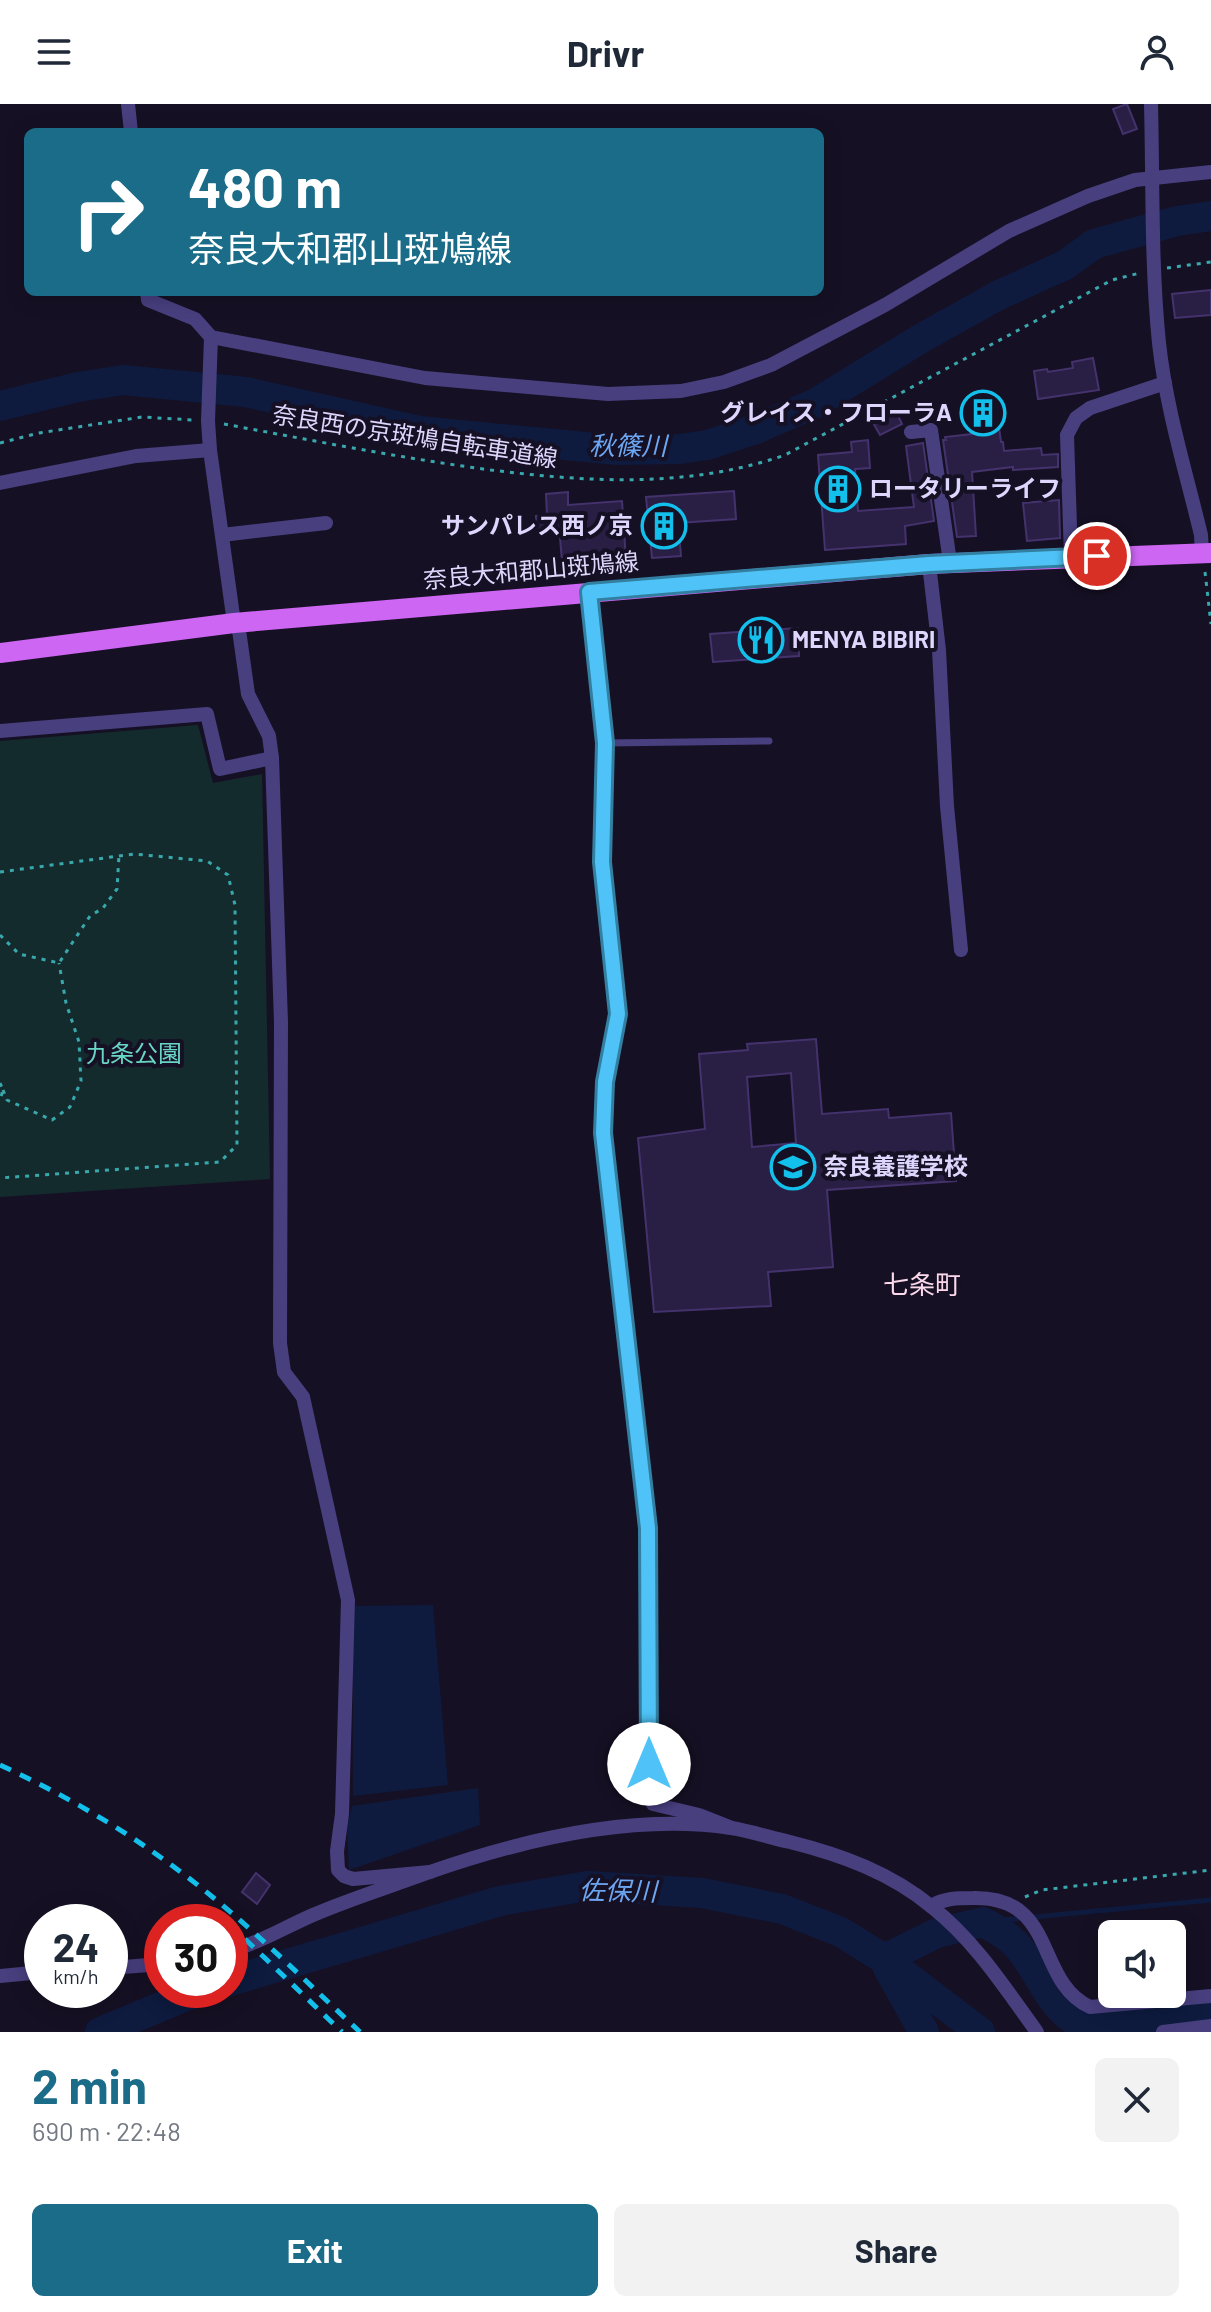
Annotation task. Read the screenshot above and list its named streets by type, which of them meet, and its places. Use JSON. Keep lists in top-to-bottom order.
{
  "streets": {
    "main road": ["奈良大和郡山斑鳩線"],
    "path": ["奈良西の京斑鳩自転車道線"]
  },
  "districts": ["七条町"],
  "water": ["秋篠川", "佐保川"],
  "parks": ["九条公園"],
  "places": {
    "building": ["グレイス・フローラA", "ロータリーライフ", "サンパレス西ノ京"],
    "restaurant": ["MENYA BIBIRI"],
    "school or university": ["奈良養護学校"]
  },
  "page": {
    "header": "Drivr",
    "turn": ["480 m", "奈良大和郡山斑鳩線"],
    "speed": "24 km/h",
    "limit": "30",
    "heading": ["2 min", "690 m · 22:48"],
    "buttons": ["Exit", "Share"]
  }
}
